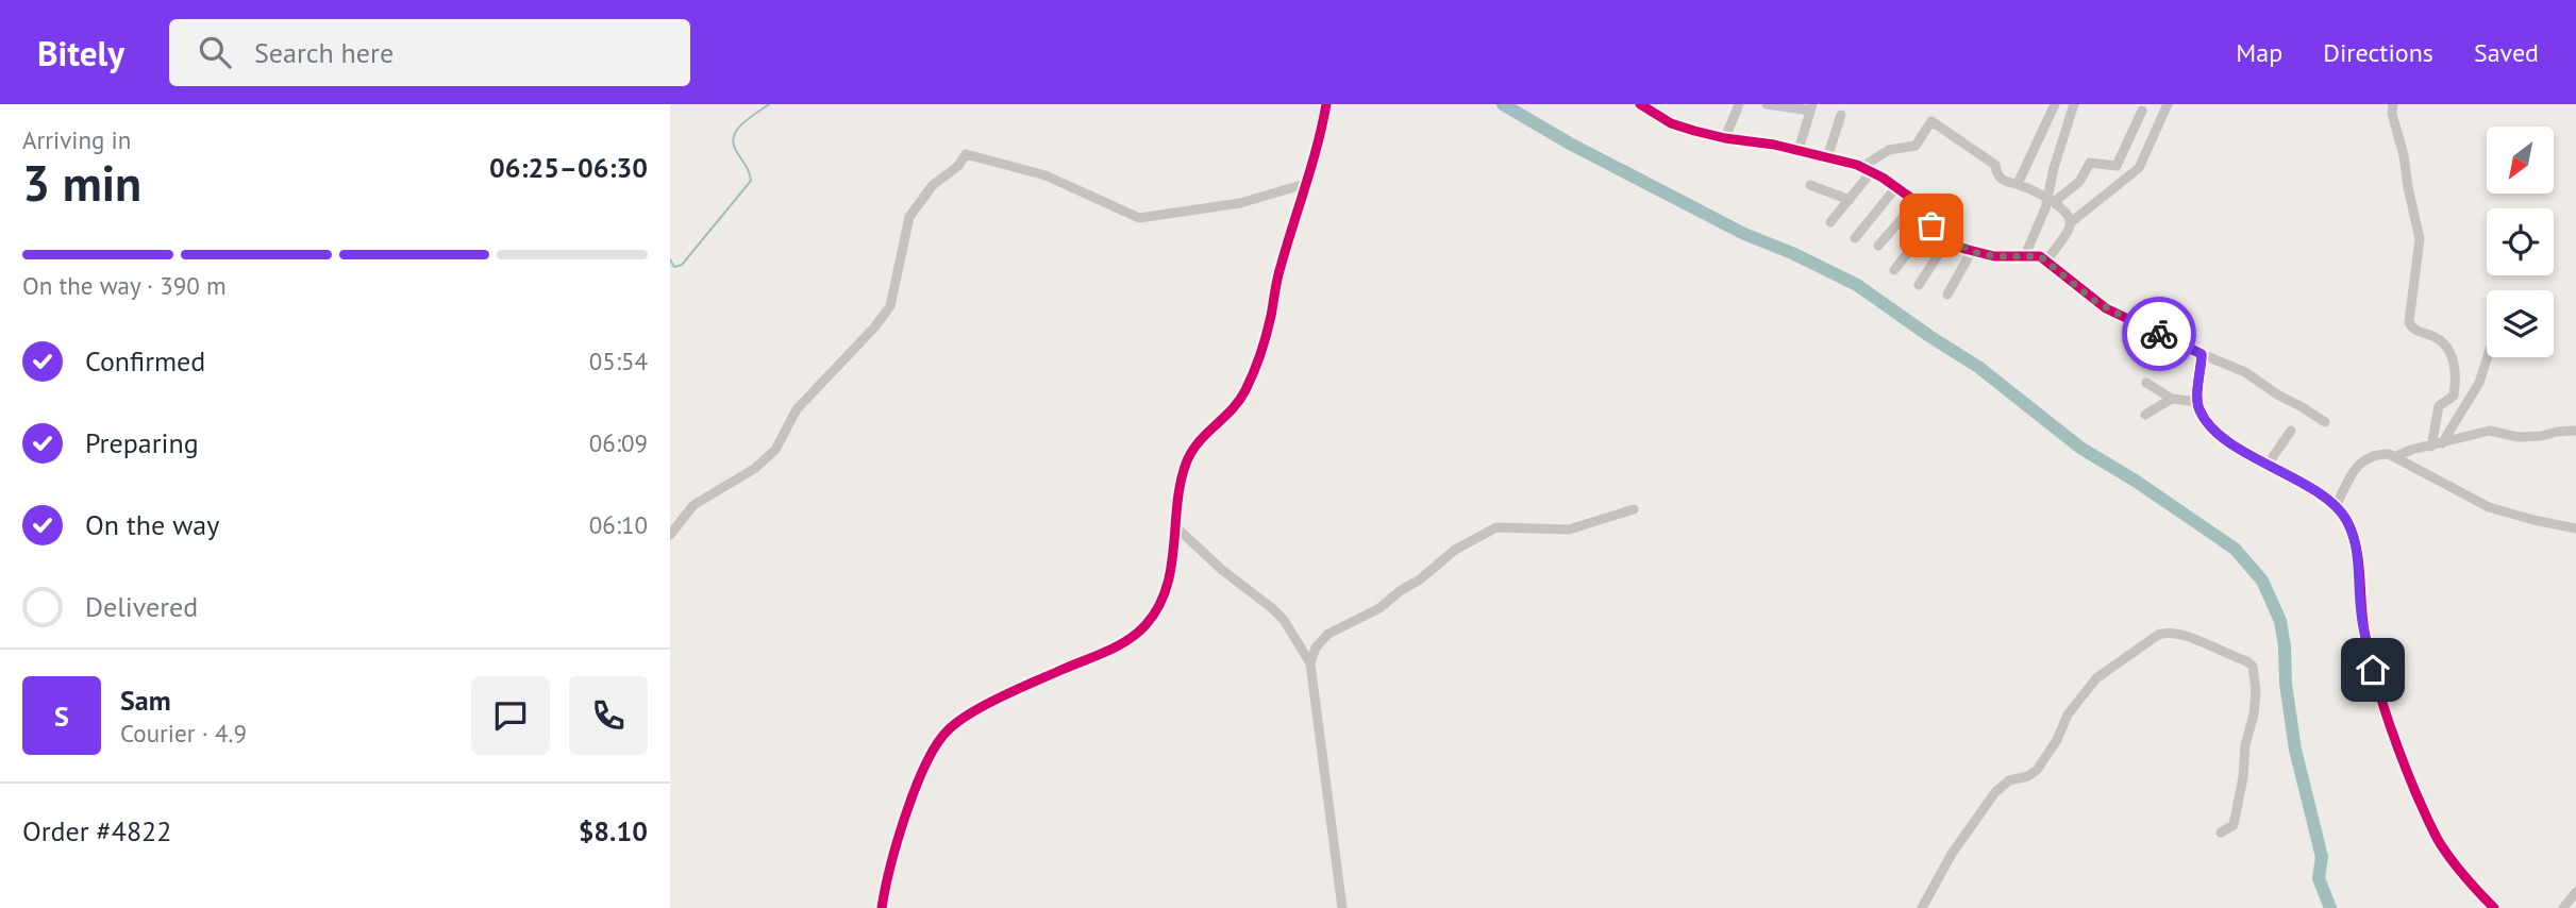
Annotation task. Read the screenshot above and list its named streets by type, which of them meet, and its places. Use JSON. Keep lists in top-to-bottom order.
{
  "north": "bottom left",
  "page": {
    "header": "Bitely",
    "search": "Search here",
    "nav": ["Map", "Directions", "Saved"],
    "heading": ["3 min", "Arriving in", "06:25–06:30"],
    "panel": [
      "Sam",
      "Courier · 4.9",
      "Order #4822",
      "$8.10"
    ],
    "bar": "On the way · 390 m",
    "list": [
      ["Confirmed", "05:54"],
      ["Preparing", "06:09"],
      ["On the way", "06:10"],
      "Delivered"
    ],
    "round": "S"
  }
}
